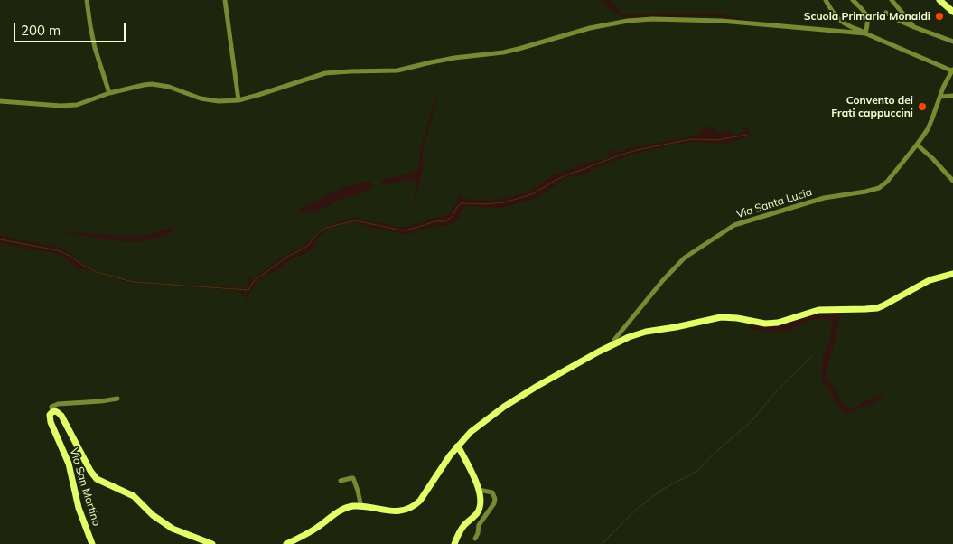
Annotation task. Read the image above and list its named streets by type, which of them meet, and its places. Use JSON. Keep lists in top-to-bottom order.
{
  "streets": {
    "main road": ["Via San Martino"],
    "street": ["Via Santa Lucia"]
  },
  "places": ["Scuola Primaria Monaldi", "Convento dei Frati cappuccini"],
  "scale_bar": "200 m"
}
